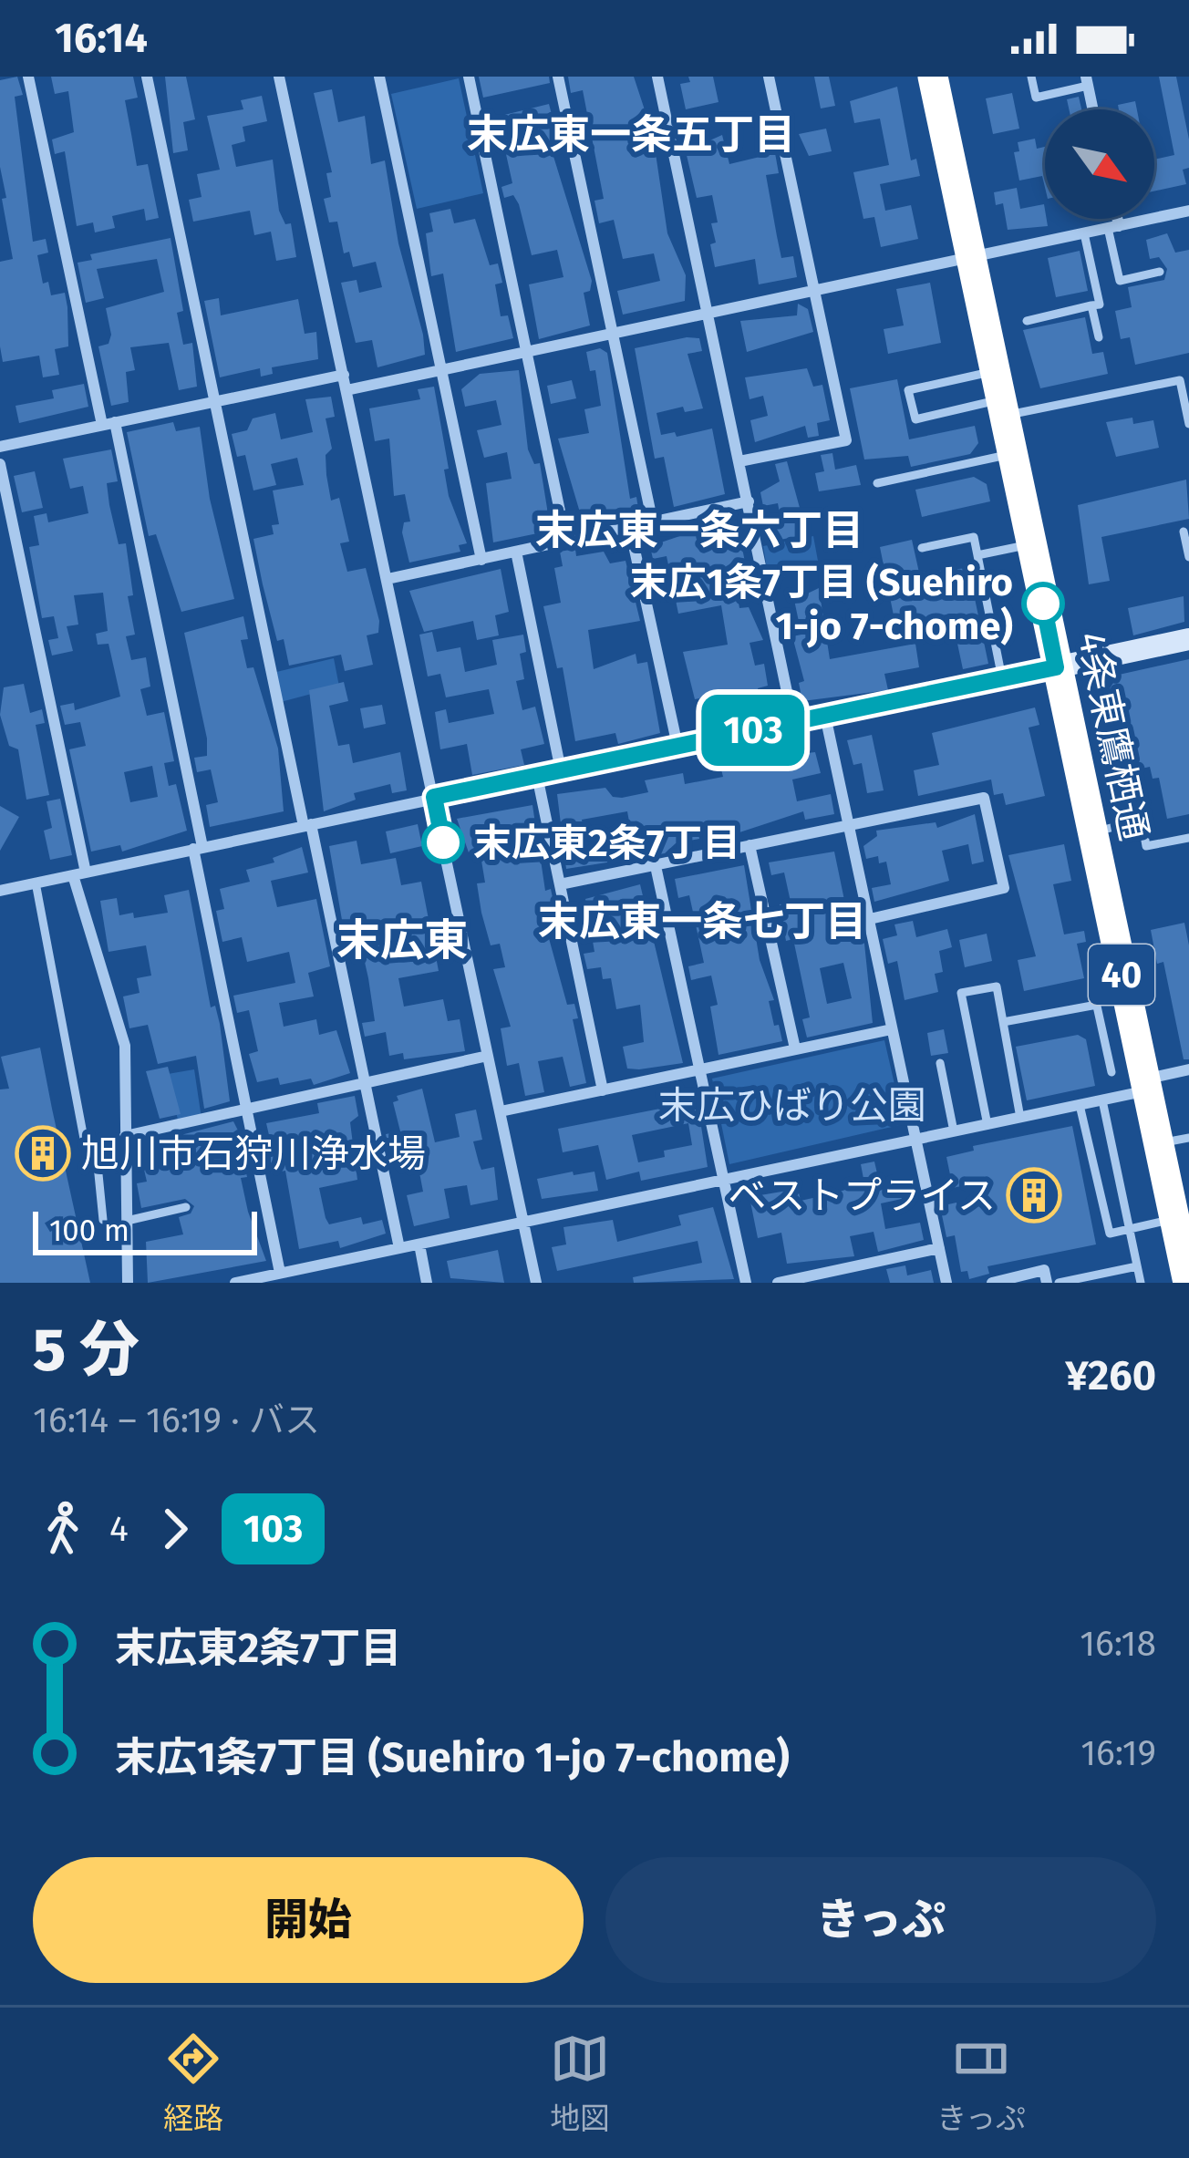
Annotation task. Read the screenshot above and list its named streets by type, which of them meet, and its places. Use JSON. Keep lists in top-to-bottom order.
{
  "streets": {
    "highway": ["4条東鷹栖通", "40"]
  },
  "districts": [
    "末広東一条五丁目",
    "末広東一条六丁目",
    "末広東一条七丁目",
    "末広東"
  ],
  "parks": ["末広ひばり公園"],
  "places": {
    "other": ["末広1条7丁目 (Suehiro 1-jo 7-chome)", "末広東2条7丁目"],
    "building": ["旭川市石狩川浄水場", "ベストプライス"]
  },
  "lines": ["bus line 103"],
  "scale_bar": "100 m",
  "north": "bottom right",
  "page": {
    "status": "16:14",
    "on_map": "103",
    "scale": "100 m",
    "heading": ["5 分", "16:14 – 16:19 · バス", "¥260"],
    "legs": ["4", "103"],
    "list": [
      {
        "name": "末広東2条7丁目",
        "value": "16:18"
      },
      {
        "name": "末広1条7丁目 (Suehiro 1-jo 7-chome)",
        "value": "16:19"
      }
    ],
    "buttons": ["開始", "きっぷ"],
    "tabs": ["経路", "地図", "きっぷ"]
  }
}
